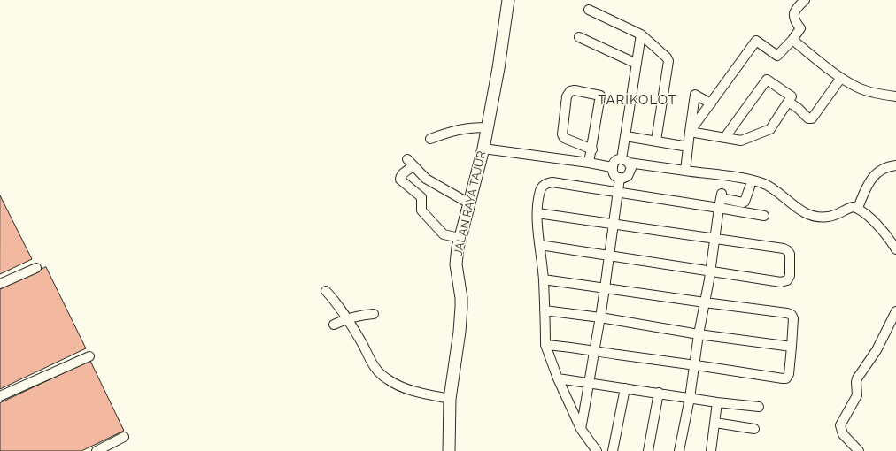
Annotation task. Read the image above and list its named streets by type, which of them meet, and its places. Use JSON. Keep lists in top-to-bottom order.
{
  "streets": {
    "main road": ["JALAN RAYA TAJUR"]
  },
  "districts": ["TARIKOLOT"]
}
